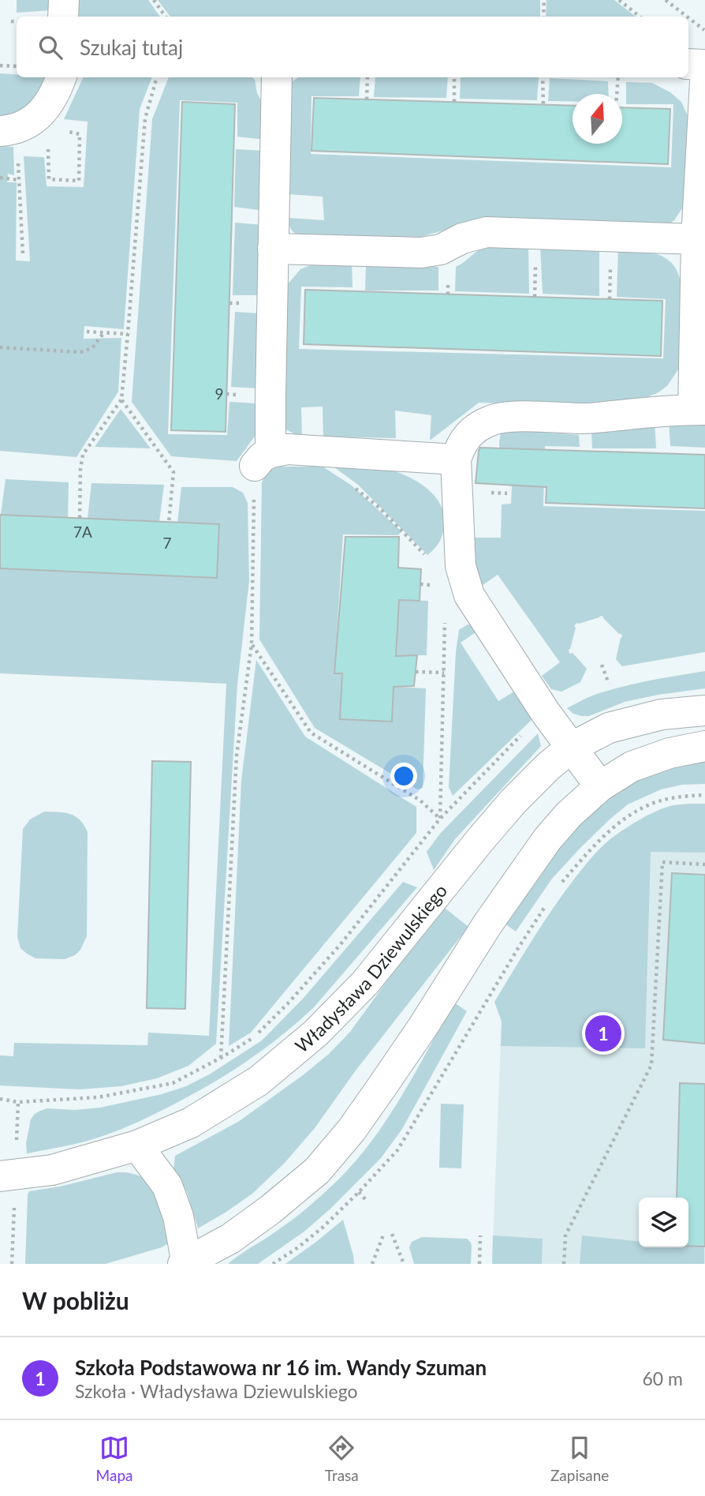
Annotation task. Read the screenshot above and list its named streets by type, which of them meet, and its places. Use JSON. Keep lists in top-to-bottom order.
{
  "streets": {
    "street": ["Władysława Dziewulskiego"]
  },
  "house_numbers": ["9", "7A", "7"],
  "north": "top",
  "page": {
    "search": "Szukaj tutaj",
    "pins": "1",
    "heading": "W pobliżu",
    "list": [
      {
        "mark": "1",
        "name": "Szkoła Podstawowa nr 16 im. Wandy Szuman",
        "note": "Szkoła · Władysława Dziewulskiego",
        "value": "60 m"
      }
    ],
    "nav": ["Mapa", "Trasa", "Zapisane"]
  }
}
